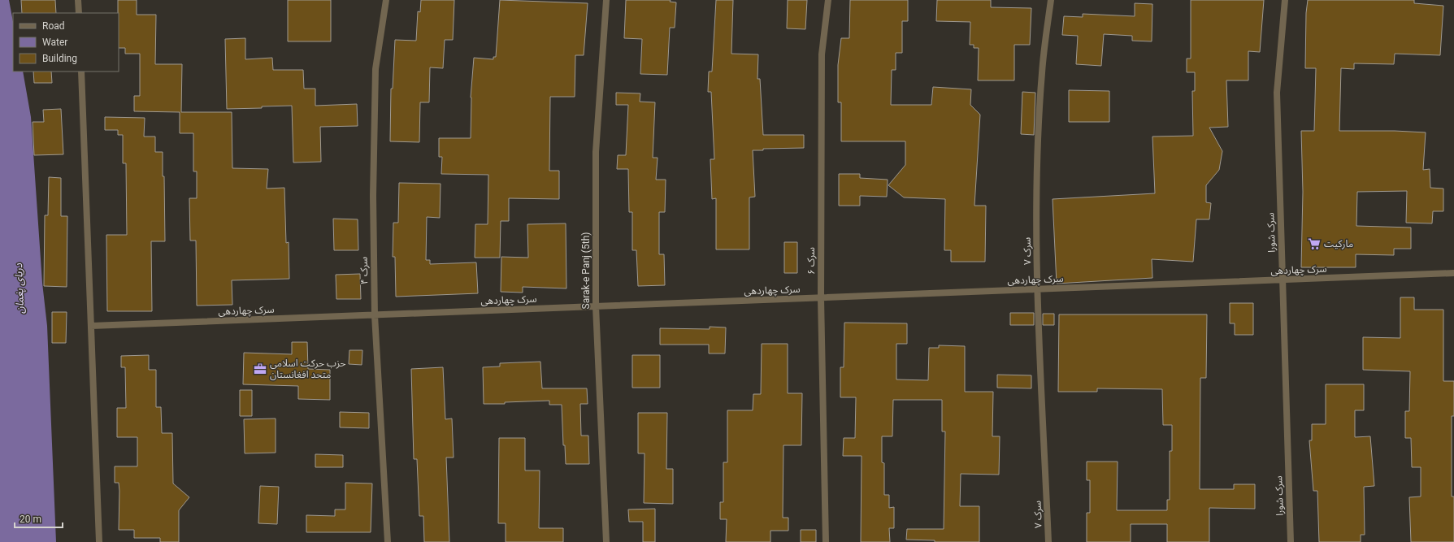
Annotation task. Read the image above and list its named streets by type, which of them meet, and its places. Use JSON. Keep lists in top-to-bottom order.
{
  "streets": {
    "street": [
      "سرک شورا",
      "سرک ۷",
      "سرک ۶",
      "سرک چهاردهی",
      "سرک ۴",
      "Sarak-e Panj (5th)"
    ]
  },
  "crossings": [
    ["سرک شورا", "سرک چهاردهی"],
    ["سرک ۷", "سرک چهاردهی"],
    ["سرک ۶", "سرک چهاردهی"],
    ["سرک چهاردهی", "سرک ۴"],
    ["سرک چهاردهی", "Sarak-e Panj (5th)"]
  ],
  "water": ["دریای پغمان"],
  "places": {
    "supermarket": ["مارکیت"],
    "office": ["حزب حرکت اسلامی متحد افغانستان"]
  },
  "legend": ["Road", "Water", "Building"],
  "scale_bar": "20 m"
}
